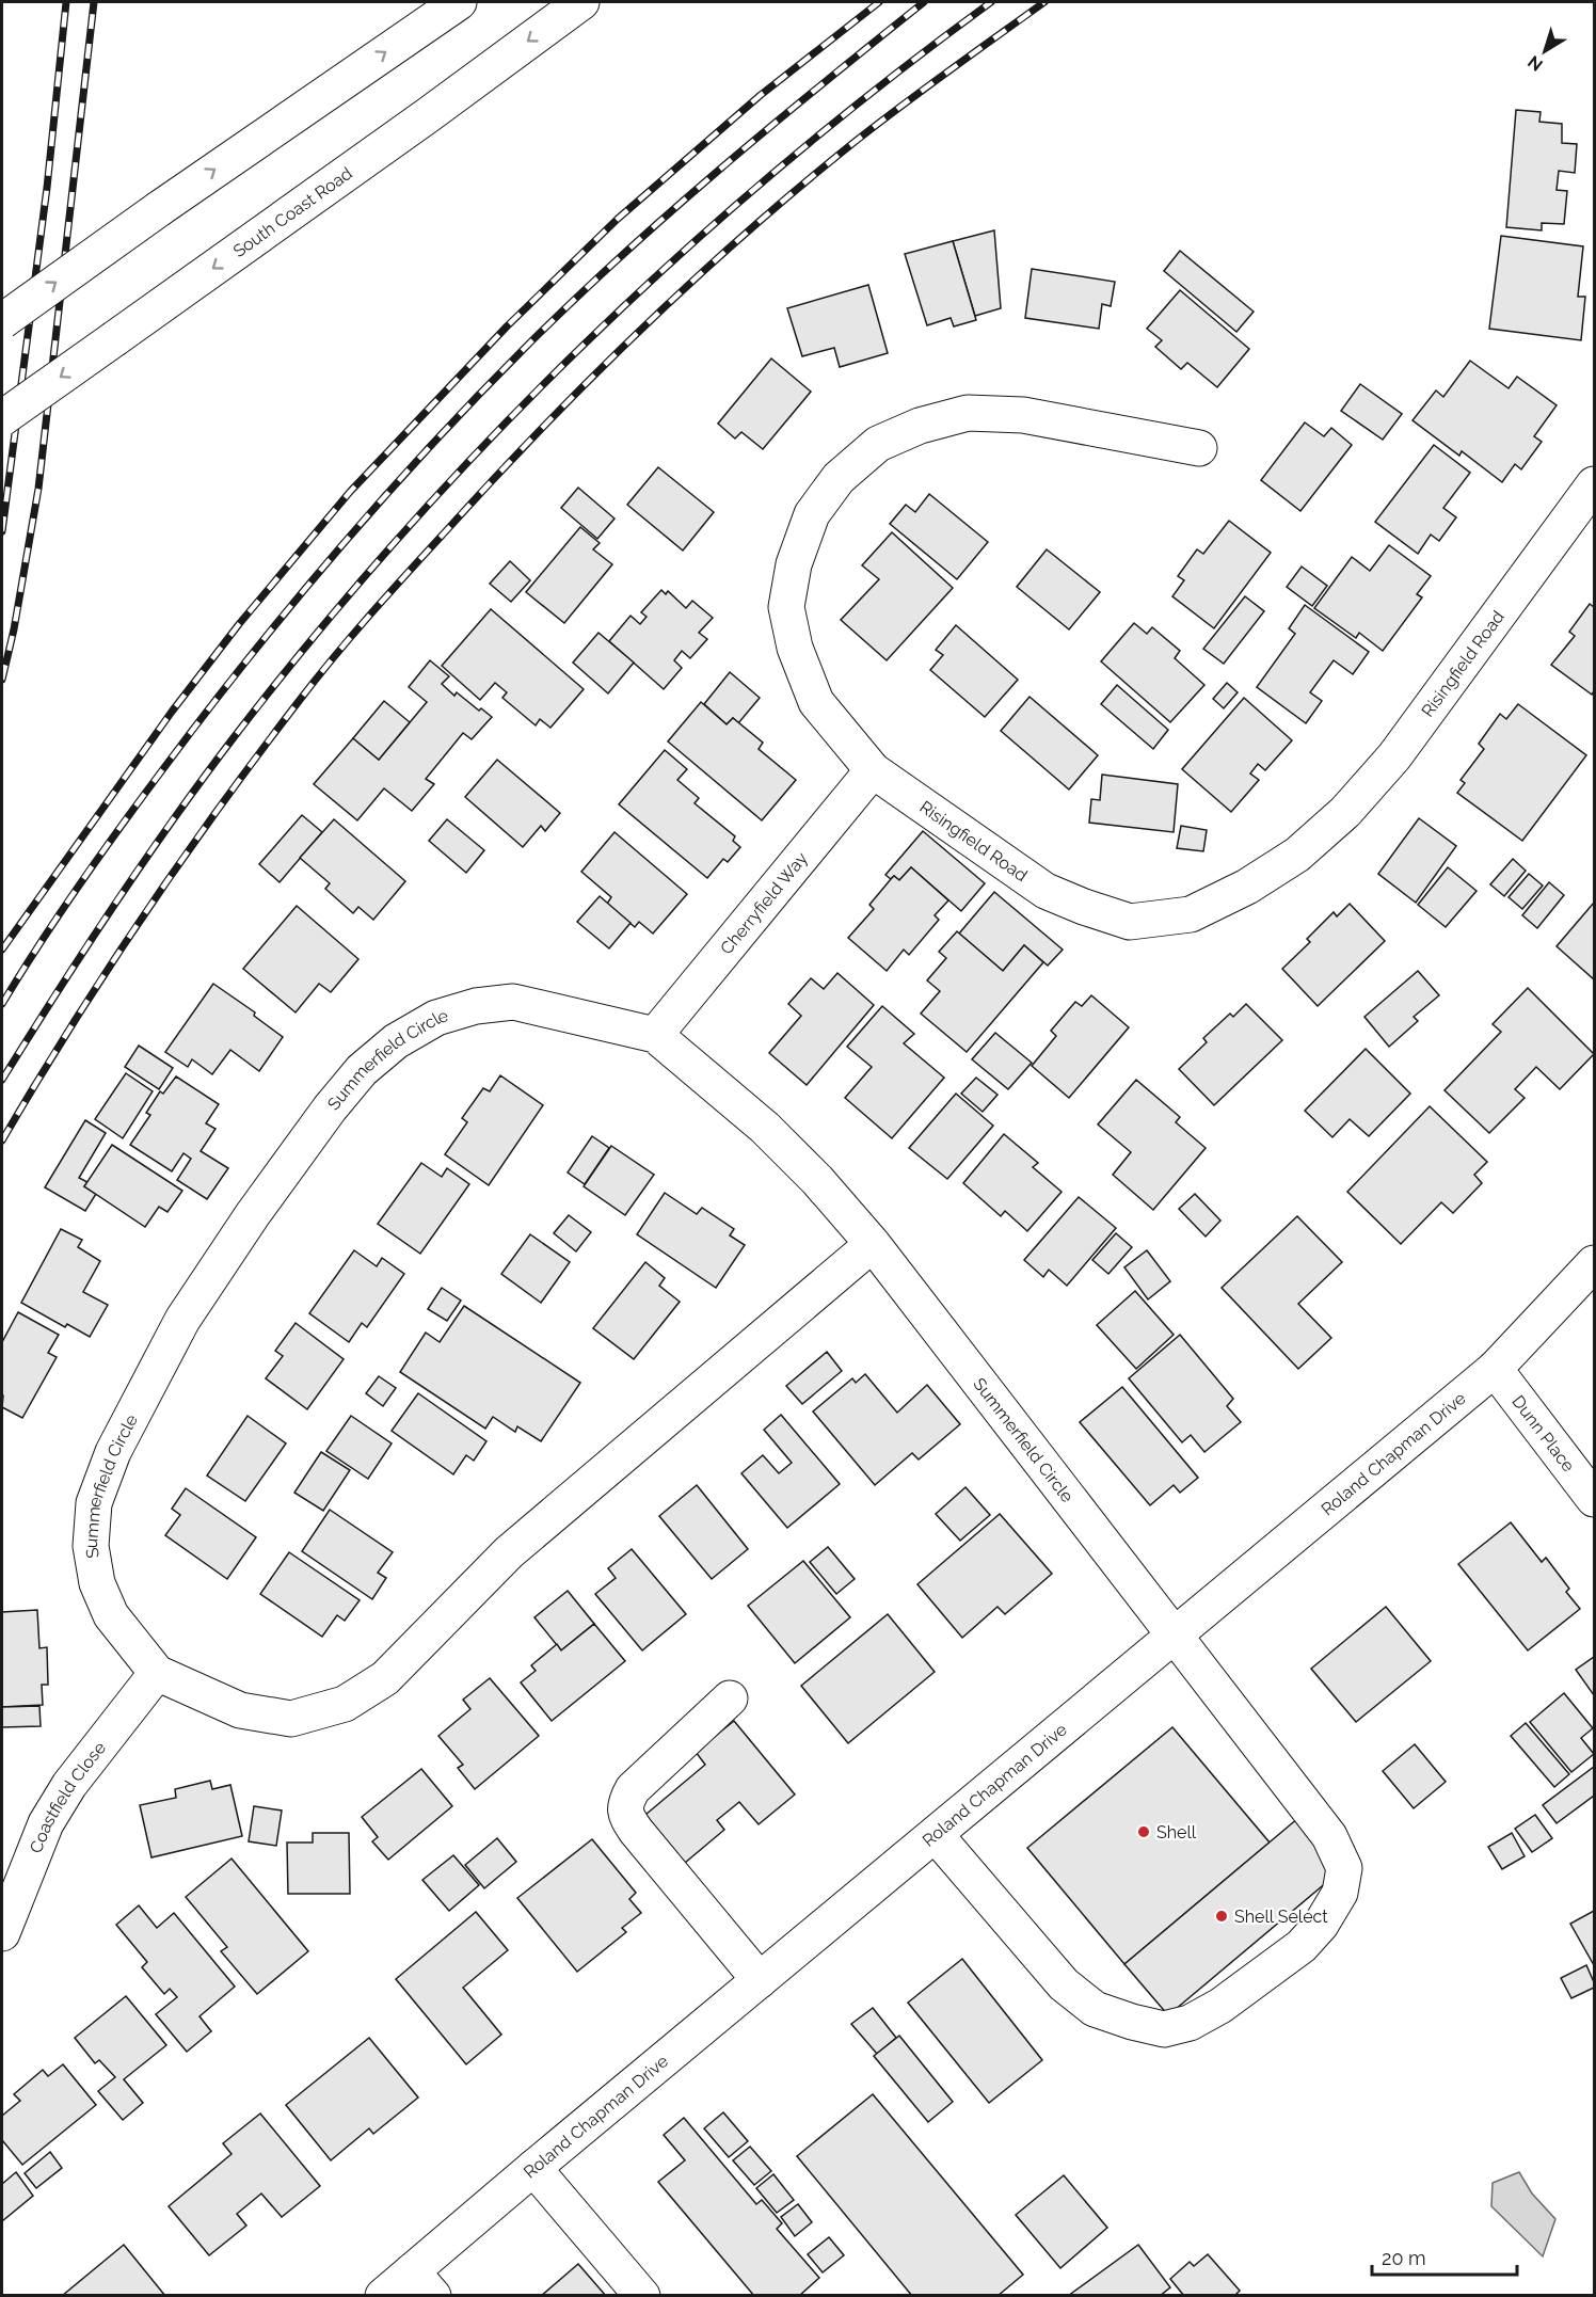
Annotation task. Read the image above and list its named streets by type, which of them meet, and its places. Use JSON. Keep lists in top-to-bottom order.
{
  "streets": {
    "main road": [
      "South Coast Road",
      "Risingfield Road",
      "Cherryfield Way",
      "Summerfield Circle",
      "Dunn Place",
      "Roland Chapman Drive",
      "Coastfield Close"
    ]
  },
  "crossings": [
    ["Risingfield Road", "Cherryfield Way"],
    ["Cherryfield Way", "Summerfield Circle"],
    ["Summerfield Circle", "Roland Chapman Drive"],
    ["Summerfield Circle", "Coastfield Close"],
    ["Dunn Place", "Roland Chapman Drive"]
  ],
  "places": ["Shell", "Shell Select"],
  "scale_bar": "20 m",
  "north": "bottom left"
}
